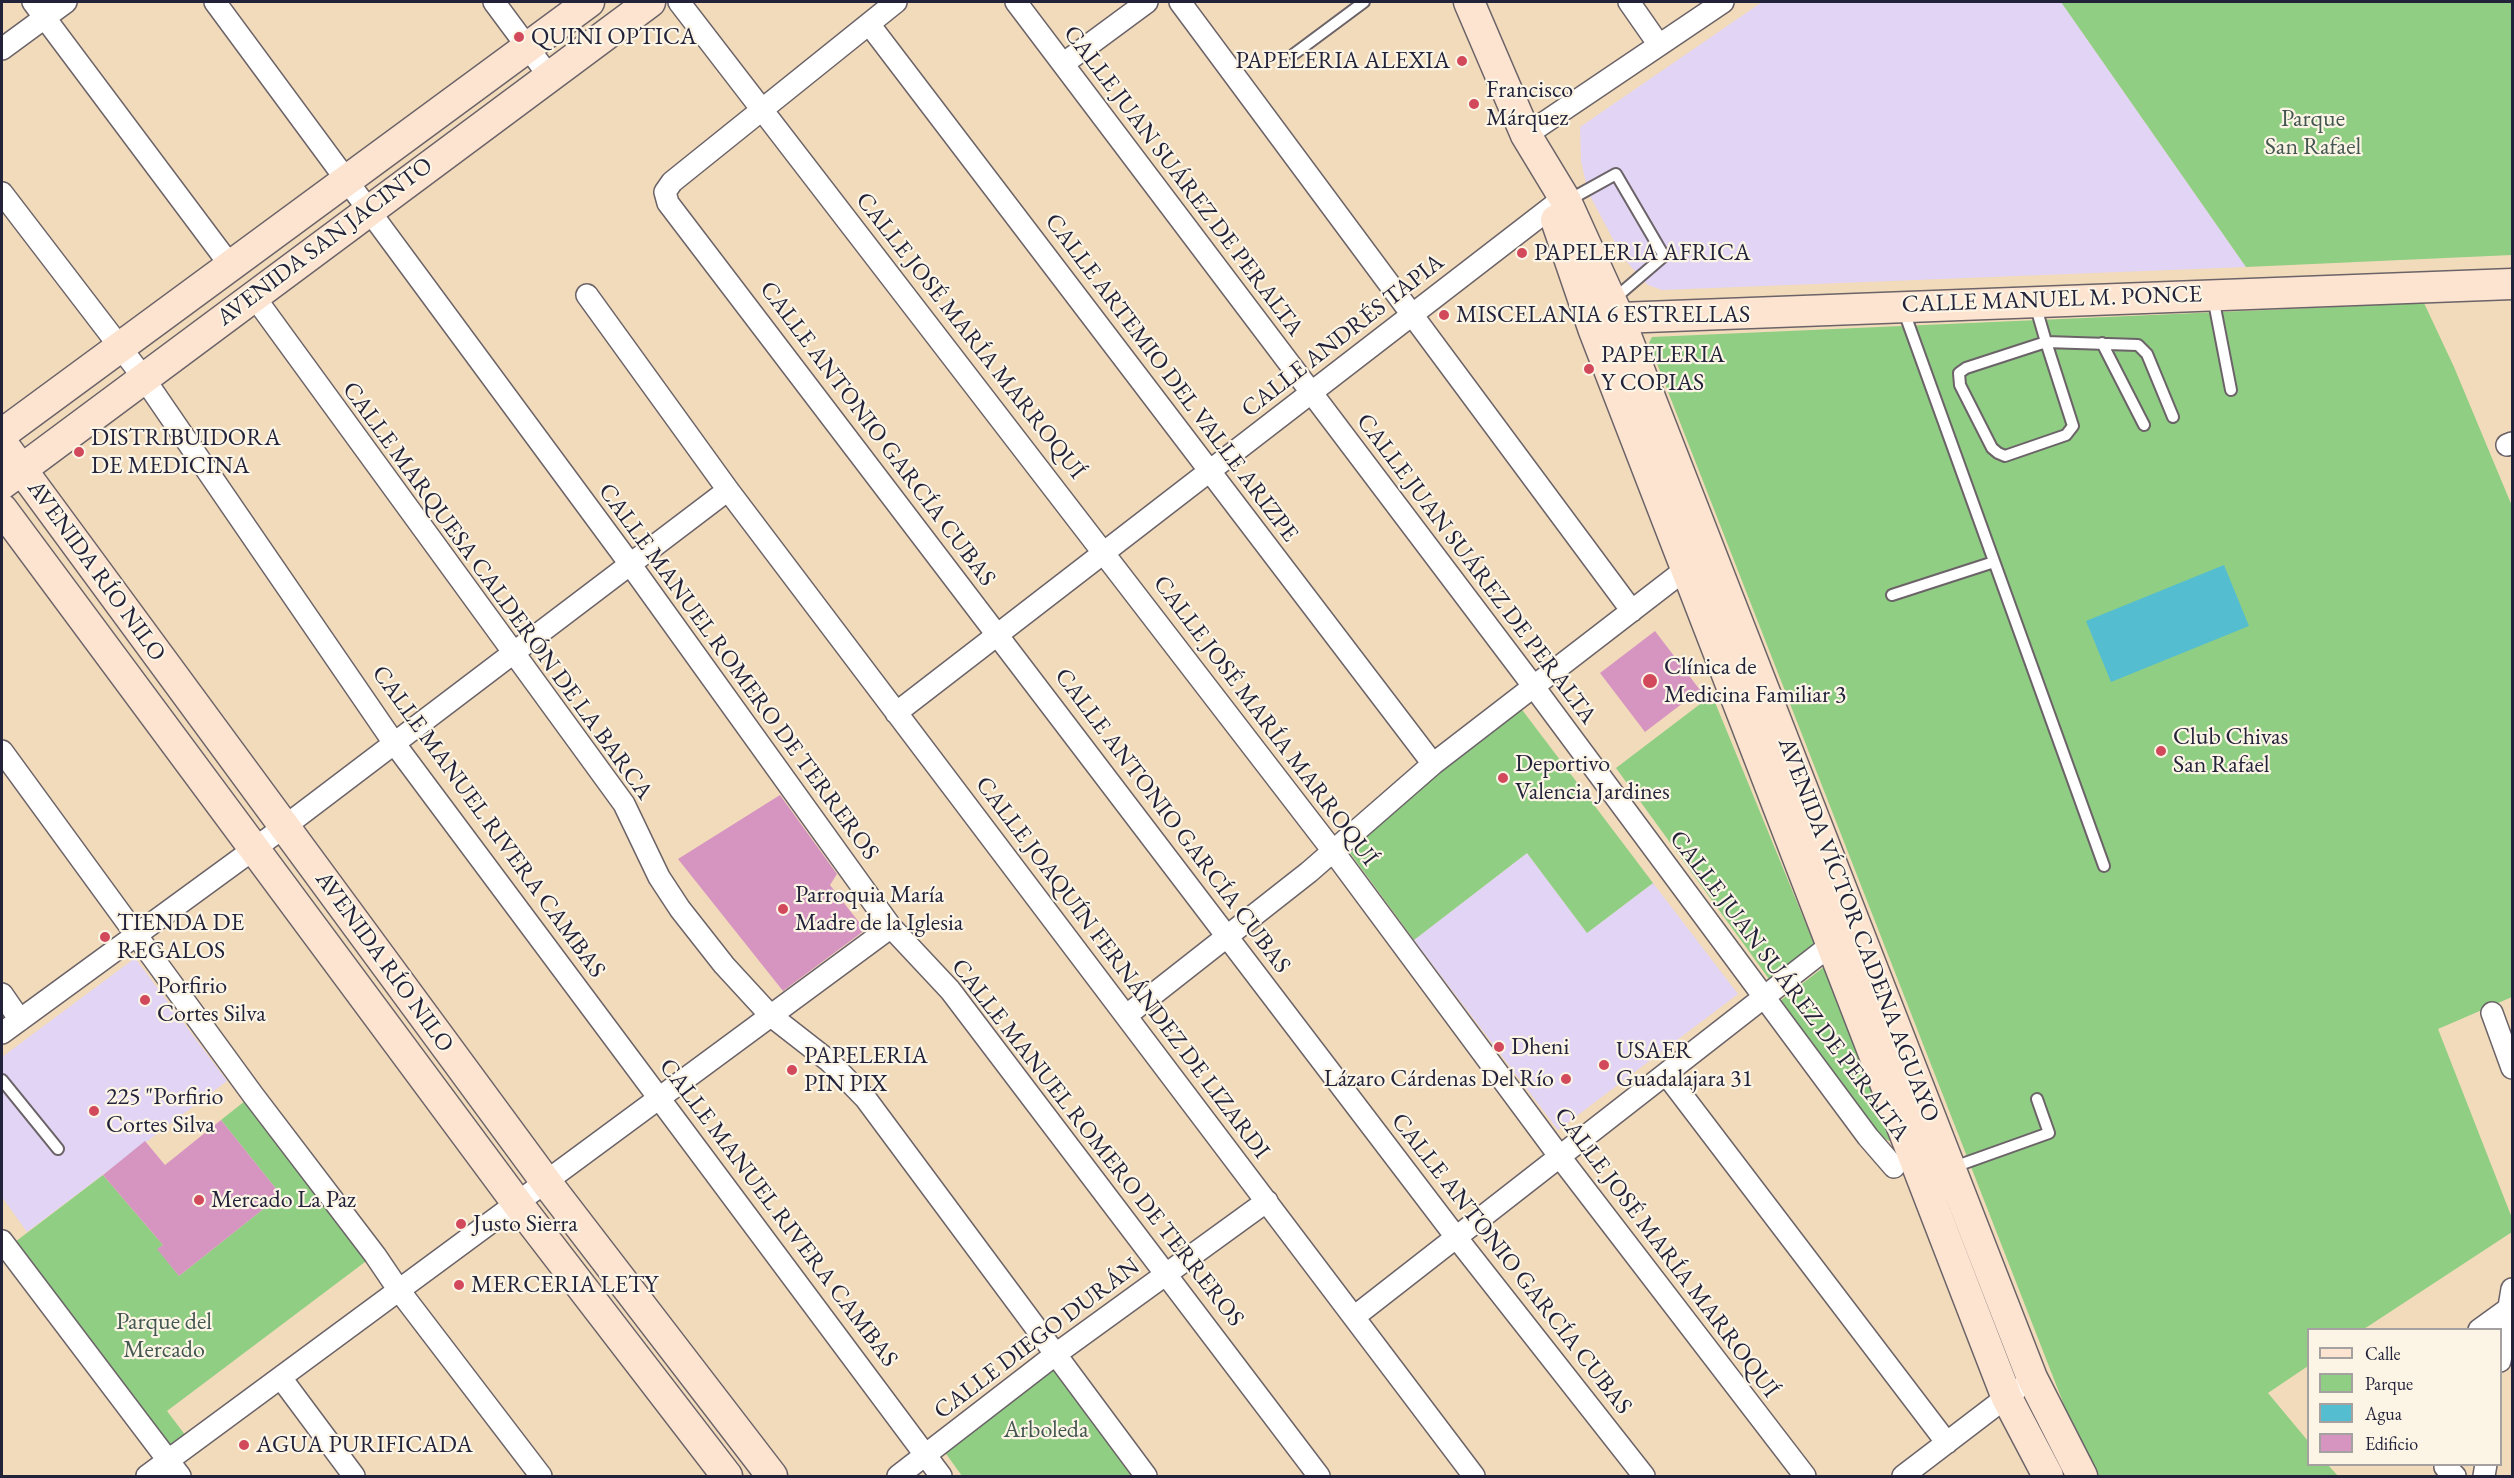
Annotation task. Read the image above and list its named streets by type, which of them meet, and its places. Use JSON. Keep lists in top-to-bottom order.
{
  "streets": {
    "street": [
      "CALLE JUAN SUÁREZ DE PERALTA",
      "AVENIDA SAN JACINTO",
      "CALLE MANUEL M. PONCE",
      "CALLE JOSÉ MARÍA MARROQUÍ",
      "CALLE ANDRÉS TAPIA",
      "CALLE ARTEMIO DEL VALLE ARIZPE",
      "CALLE ANTONIO GARCÍA CUBAS",
      "AVENIDA RÍO NILO",
      "CALLE MARQUESA CALDERÓN DE LA BARCA",
      "CALLE MANUEL ROMERO DE TERREROS",
      "CALLE MANUEL RIVERA CAMBAS",
      "AVENIDA VÍCTOR CADENA AGUAYO",
      "CALLE JOAQUÍN FERNÁNDEZ DE LIZARDI",
      "CALLE DIEGO DURÁN"
    ]
  },
  "crossings": [
    ["CALLE JUAN SUÁREZ DE PERALTA", "CALLE ANDRÉS TAPIA"],
    ["AVENIDA SAN JACINTO", "AVENIDA RÍO NILO"],
    ["AVENIDA SAN JACINTO", "CALLE MARQUESA CALDERÓN DE LA BARCA"],
    ["AVENIDA SAN JACINTO", "CALLE MANUEL ROMERO DE TERREROS"],
    ["AVENIDA SAN JACINTO", "CALLE MANUEL RIVERA CAMBAS"],
    ["CALLE MANUEL M. PONCE", "AVENIDA VÍCTOR CADENA AGUAYO"],
    ["CALLE JOSÉ MARÍA MARROQUÍ", "CALLE ANDRÉS TAPIA"],
    ["CALLE JOSÉ MARÍA MARROQUÍ", "CALLE ANTONIO GARCÍA CUBAS"],
    ["CALLE ANDRÉS TAPIA", "CALLE ARTEMIO DEL VALLE ARIZPE"],
    ["CALLE ANDRÉS TAPIA", "CALLE ANTONIO GARCÍA CUBAS"],
    ["CALLE ANDRÉS TAPIA", "AVENIDA VÍCTOR CADENA AGUAYO"],
    ["CALLE ANDRÉS TAPIA", "CALLE JOAQUÍN FERNÁNDEZ DE LIZARDI"],
    ["CALLE MARQUESA CALDERÓN DE LA BARCA", "CALLE DIEGO DURÁN"],
    ["CALLE MANUEL ROMERO DE TERREROS", "CALLE DIEGO DURÁN"],
    ["CALLE MANUEL RIVERA CAMBAS", "CALLE DIEGO DURÁN"],
    ["CALLE JOAQUÍN FERNÁNDEZ DE LIZARDI", "CALLE DIEGO DURÁN"]
  ],
  "parks": ["Parque San Rafael", "Parque del Mercado", "Arboleda"],
  "places": [
    "QUINI OPTICA",
    "PAPELERIA ALEXIA",
    "Francisco Márquez",
    "PAPELERIA AFRICA",
    "MISCELANIA 6 ESTRELLAS",
    "PAPELERIA Y COPIAS",
    "DISTRIBUIDORA DE MEDICINA",
    "Clínica de Medicina Familiar 3",
    "Club Chivas San Rafael",
    "Deportivo Valencia Jardines",
    "Parroquia María Madre de la Iglesia",
    "TIENDA DE REGALOS",
    "Porfirio Cortes Silva",
    "Dheni",
    "USAER Guadalajara 31",
    "PAPELERIA PIN PIX",
    "Lázaro Cárdenas Del Río",
    "225 \"Porfirio Cortes Silva",
    "Mercado La Paz",
    "Justo Sierra",
    "MERCERIA LETY",
    "AGUA PURIFICADA"
  ],
  "legend": [
    "Calle",
    "Parque",
    "Agua",
    "Edificio"
  ]
}
